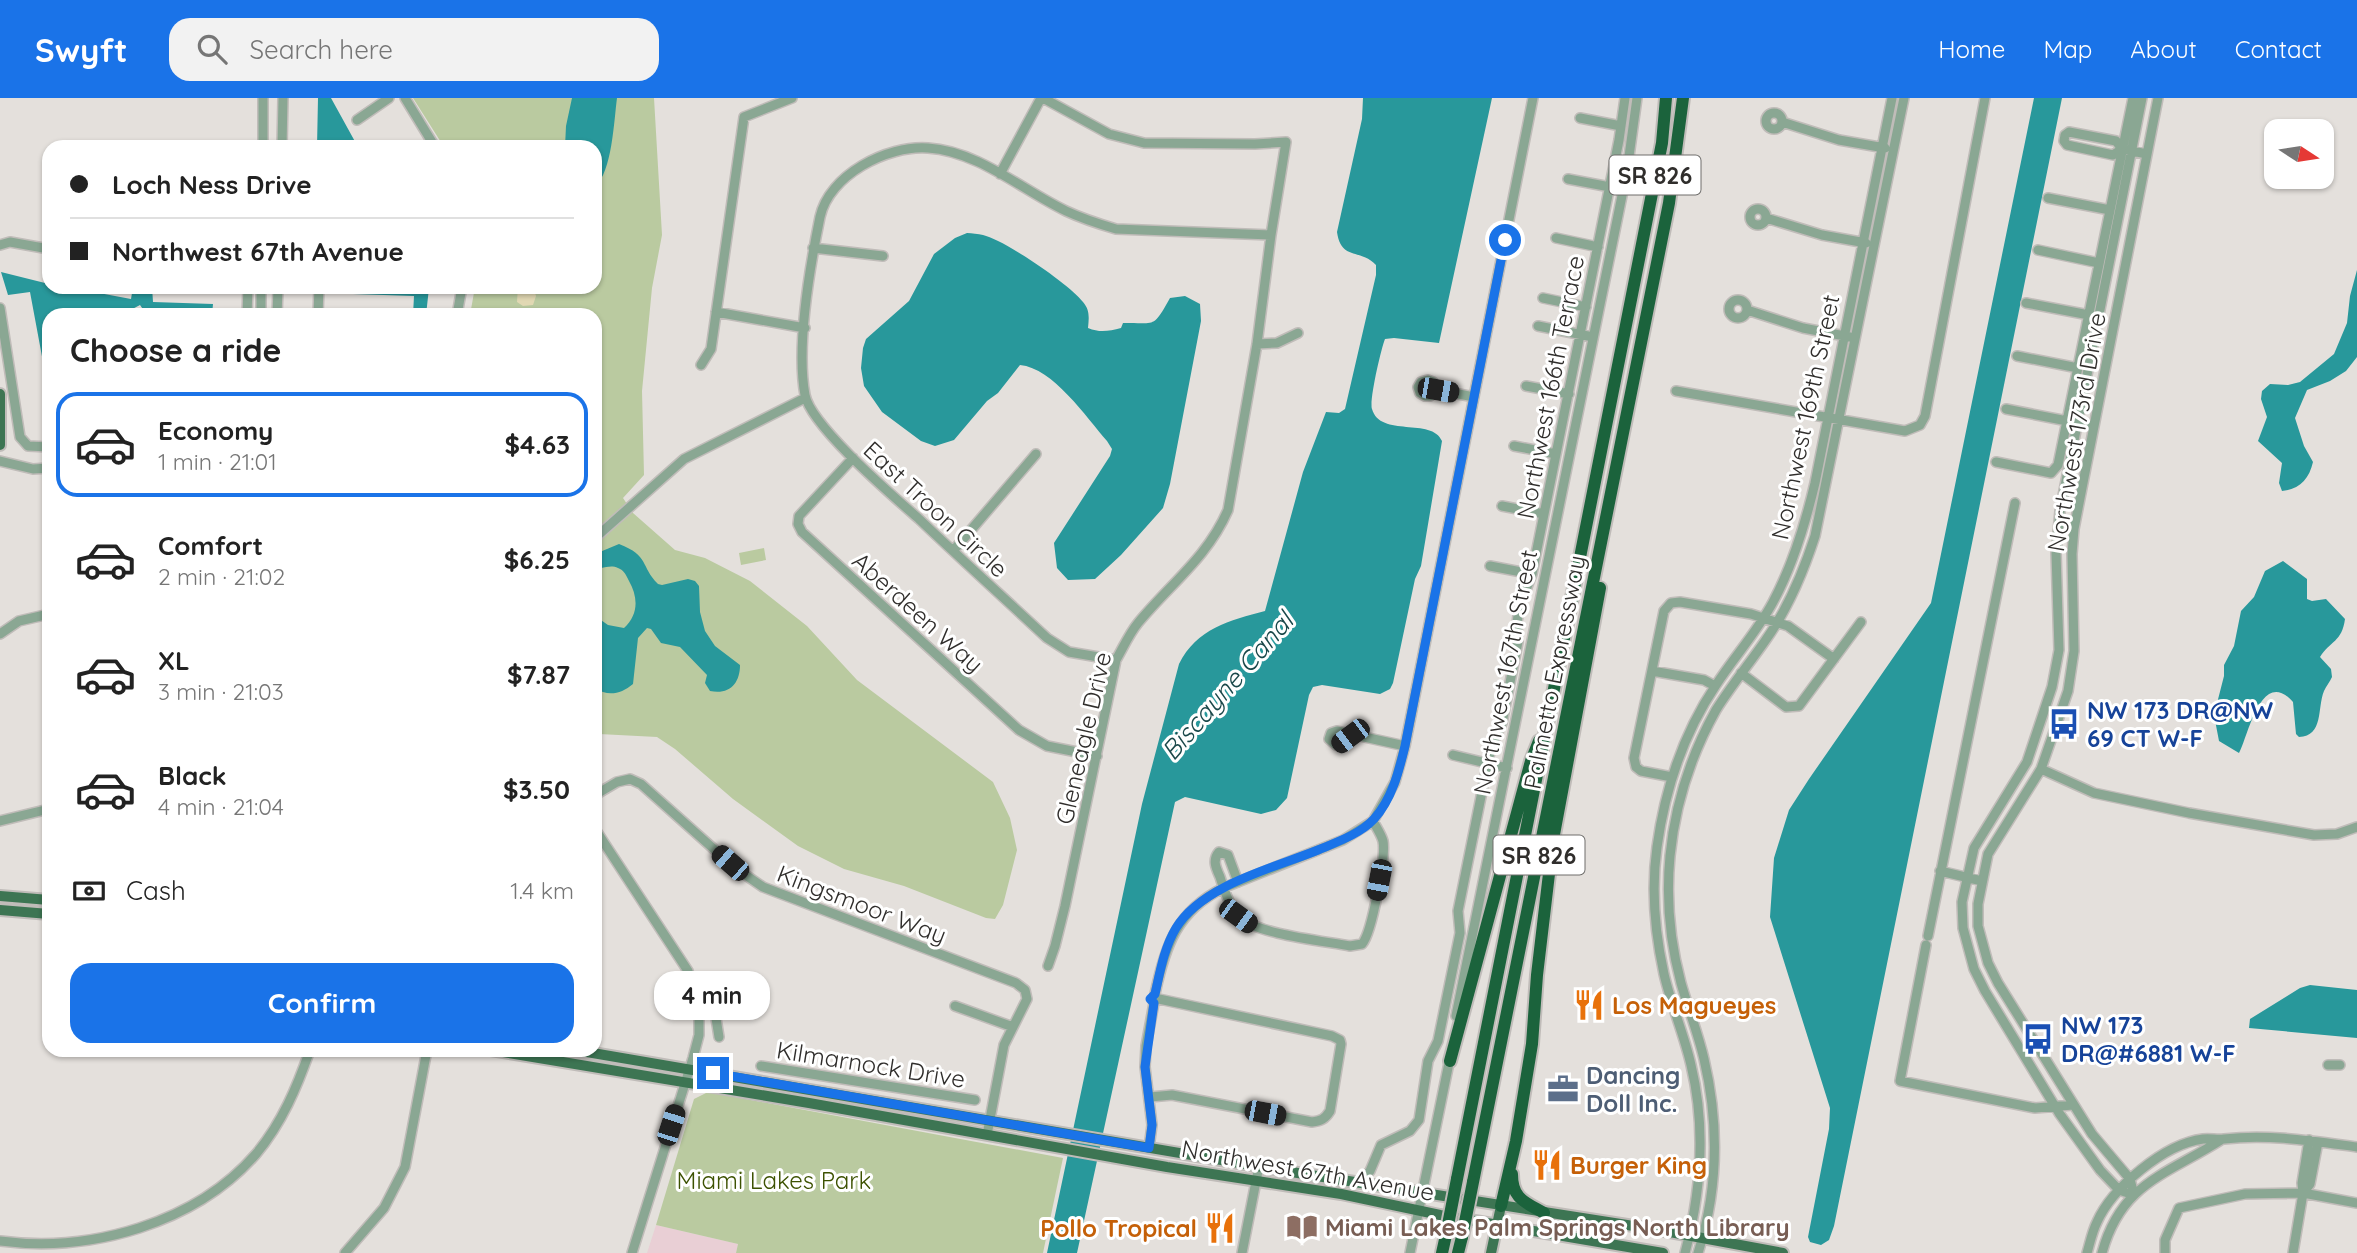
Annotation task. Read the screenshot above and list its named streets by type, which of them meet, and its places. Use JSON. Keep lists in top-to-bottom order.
{
  "streets": {
    "highway": ["SR 826", "Palmetto Expressway"],
    "main road": ["Northwest 67th Avenue"],
    "street": [
      "Northwest 166th Terrace",
      "Northwest 169th Street",
      "Northwest 173rd Drive",
      "East Troon Circle",
      "Aberdeen Way",
      "Northwest 167th Street",
      "Gleneagle Drive",
      "Kingsmoor Way",
      "Kilmarnock Drive"
    ]
  },
  "crossings": [
    ["Northwest 166th Terrace", "Northwest 67th Avenue"],
    ["Northwest 169th Street", "Northwest 67th Avenue"],
    ["East Troon Circle", "Aberdeen Way"],
    ["East Troon Circle", "Gleneagle Drive"],
    ["Aberdeen Way", "Gleneagle Drive"],
    ["Northwest 167th Street", "Northwest 67th Avenue"],
    ["Kingsmoor Way", "Northwest 67th Avenue"]
  ],
  "water": ["Biscayne Canal"],
  "parks": ["Miami Lakes Park"],
  "places": {
    "bus stop": ["NW 173 DR@NW 69 CT W-F", "NW 173 DR@#6881 W-F"],
    "restaurant": ["Los Magueyes", "Burger King", "Pollo Tropical"],
    "office": ["Dancing Doll Inc."],
    "library": ["Miami Lakes Palm Springs North Library"]
  },
  "north": "right",
  "page": {
    "header": "Swyft",
    "search": "Search here",
    "nav": [
      "Home",
      "Map",
      "About",
      "Contact"
    ],
    "banner": ["Loch Ness Drive", "Northwest 67th Avenue"],
    "heading": "Choose a ride",
    "list": [
      {
        "name": "Economy",
        "note": "1 min · 21:01",
        "value": "$4.63"
      },
      {
        "name": "Comfort",
        "note": "2 min · 21:02",
        "value": "$6.25"
      },
      {
        "name": "XL",
        "note": "3 min · 21:03",
        "value": "$7.87"
      },
      {
        "name": "Black",
        "note": "4 min · 21:04",
        "value": "$3.50"
      }
    ],
    "pay": ["Cash", "1.4 km"],
    "buttons": "Confirm",
    "bubble": "4 min"
  }
}
